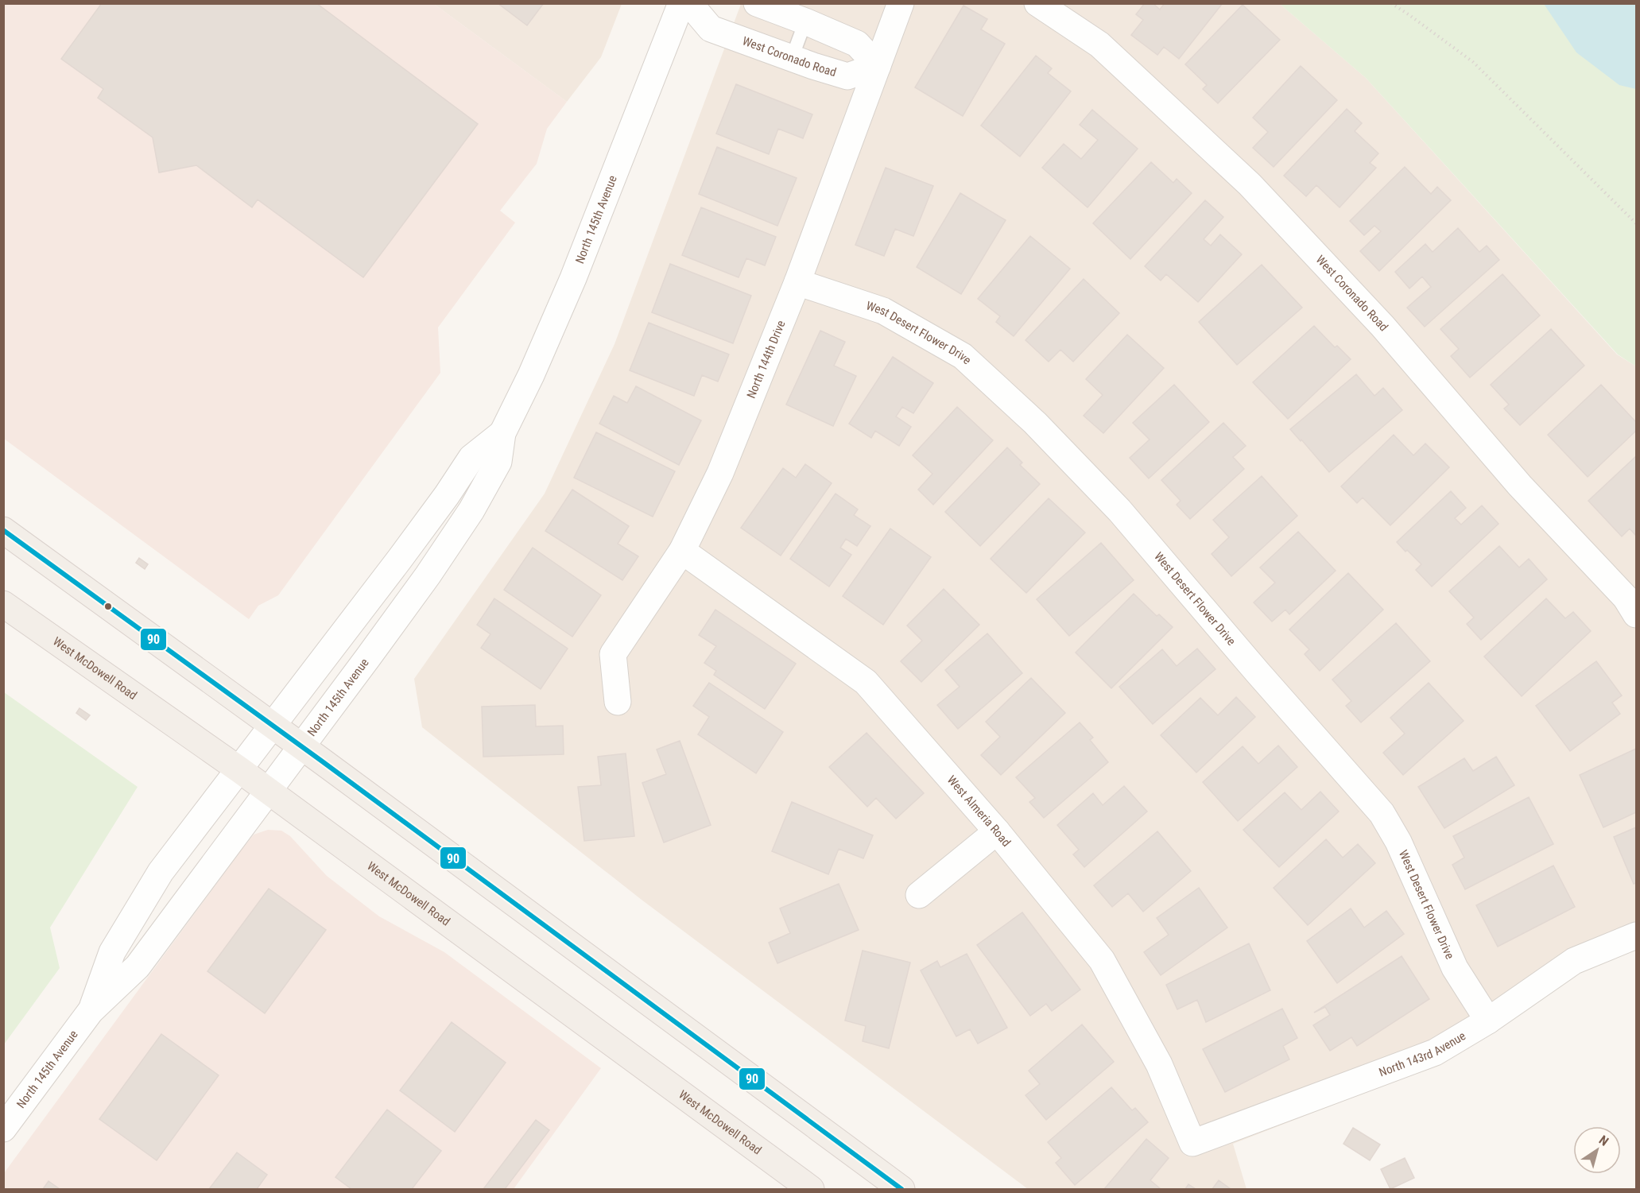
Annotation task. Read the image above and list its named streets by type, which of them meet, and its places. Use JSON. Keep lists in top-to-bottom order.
{
  "streets": {
    "main road": ["West McDowell Road"],
    "street": [
      "West Coronado Road",
      "North 145th Avenue",
      "West Desert Flower Drive",
      "North 144th Drive",
      "West Almeria Road",
      "North 143rd Avenue"
    ]
  },
  "crossings": [
    ["West Coronado Road", "North 144th Drive"],
    ["North 145th Avenue", "West McDowell Road"],
    ["West Desert Flower Drive", "North 144th Drive"],
    ["West Desert Flower Drive", "North 143rd Avenue"],
    ["North 144th Drive", "West Almeria Road"],
    ["West Almeria Road", "North 143rd Avenue"]
  ],
  "lines": ["transit line 90"],
  "north": "top right"
}
